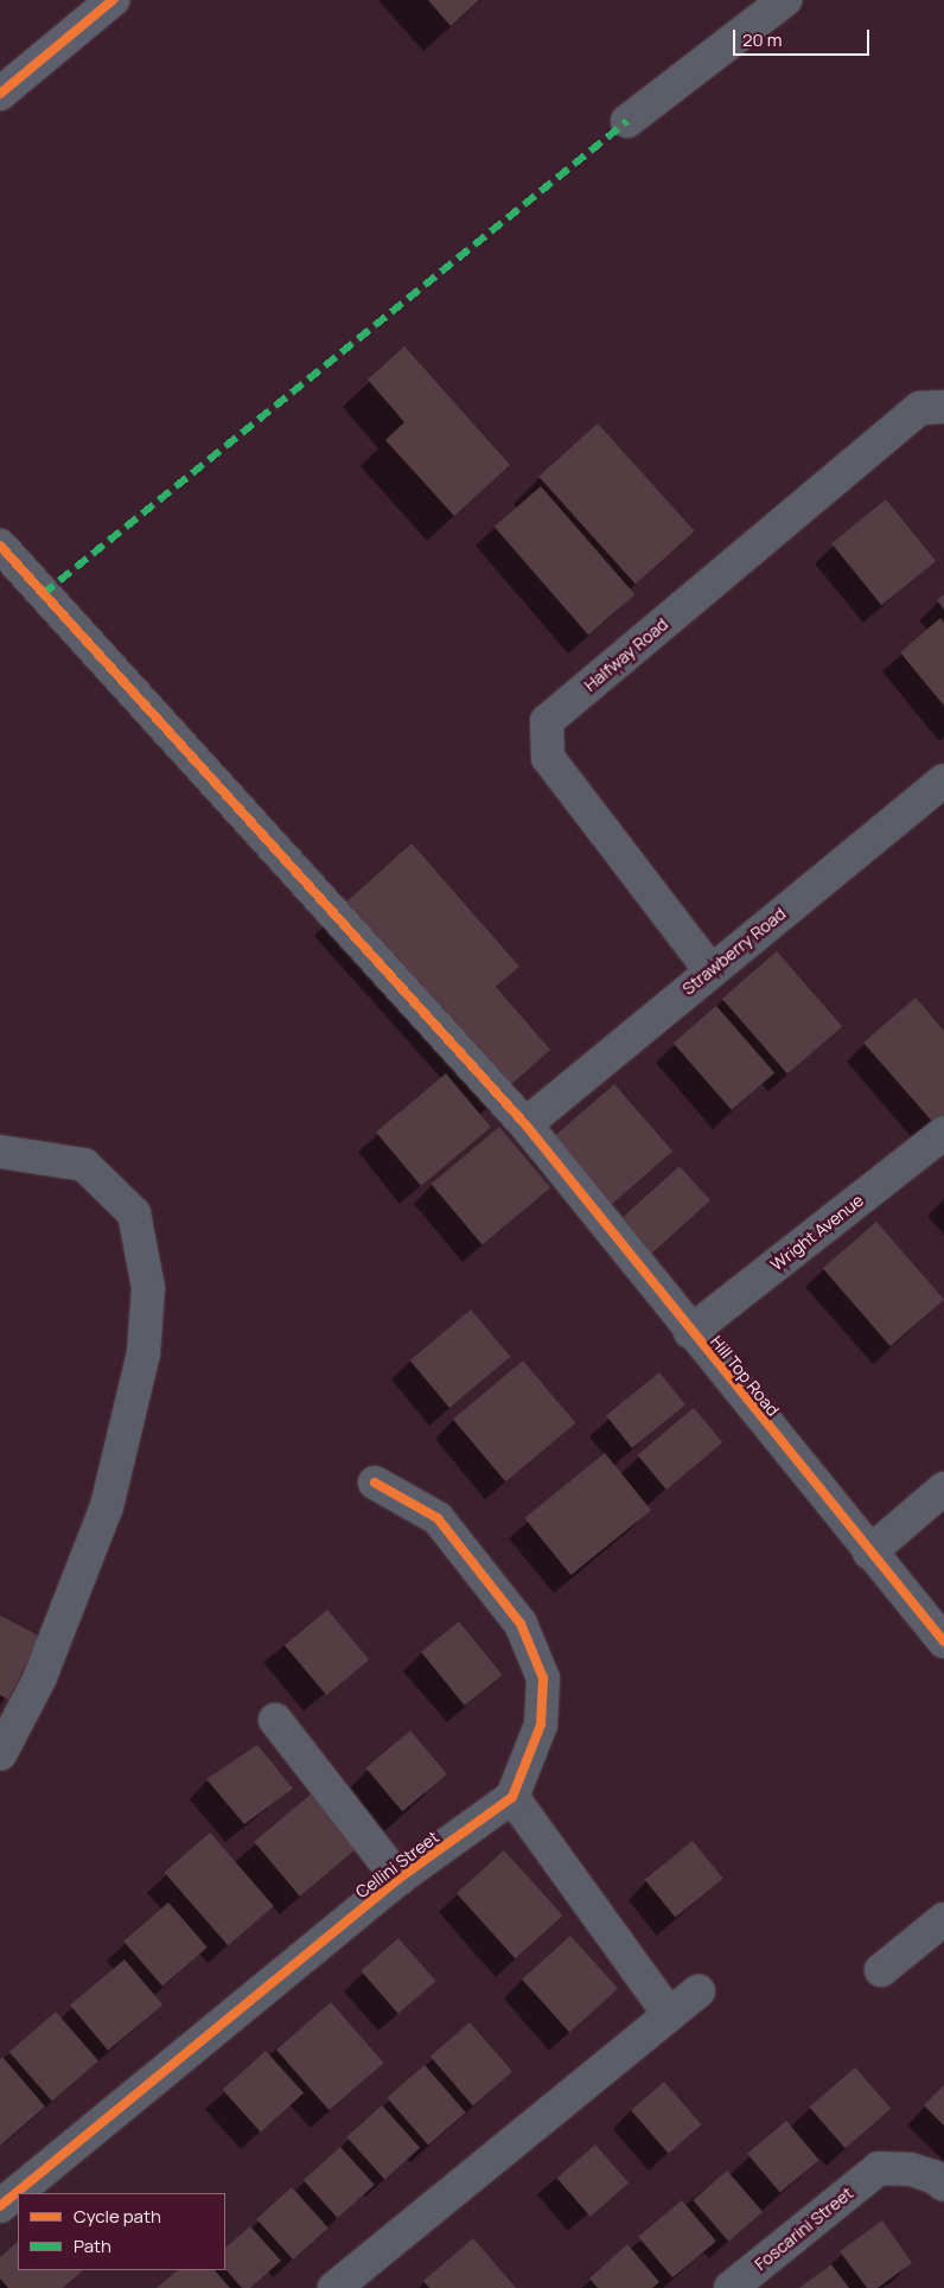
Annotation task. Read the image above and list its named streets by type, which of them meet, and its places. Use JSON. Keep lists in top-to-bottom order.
{
  "streets": {
    "street": [
      "Halfway Road",
      "Strawberry Road",
      "Wright Avenue",
      "Hill Top Road",
      "Cellini Street",
      "Foscarini Street"
    ]
  },
  "crossings": [
    ["Halfway Road", "Strawberry Road"],
    ["Strawberry Road", "Hill Top Road"],
    ["Wright Avenue", "Hill Top Road"]
  ],
  "legend": ["Cycle path", "Path"],
  "scale_bar": "20 m"
}
